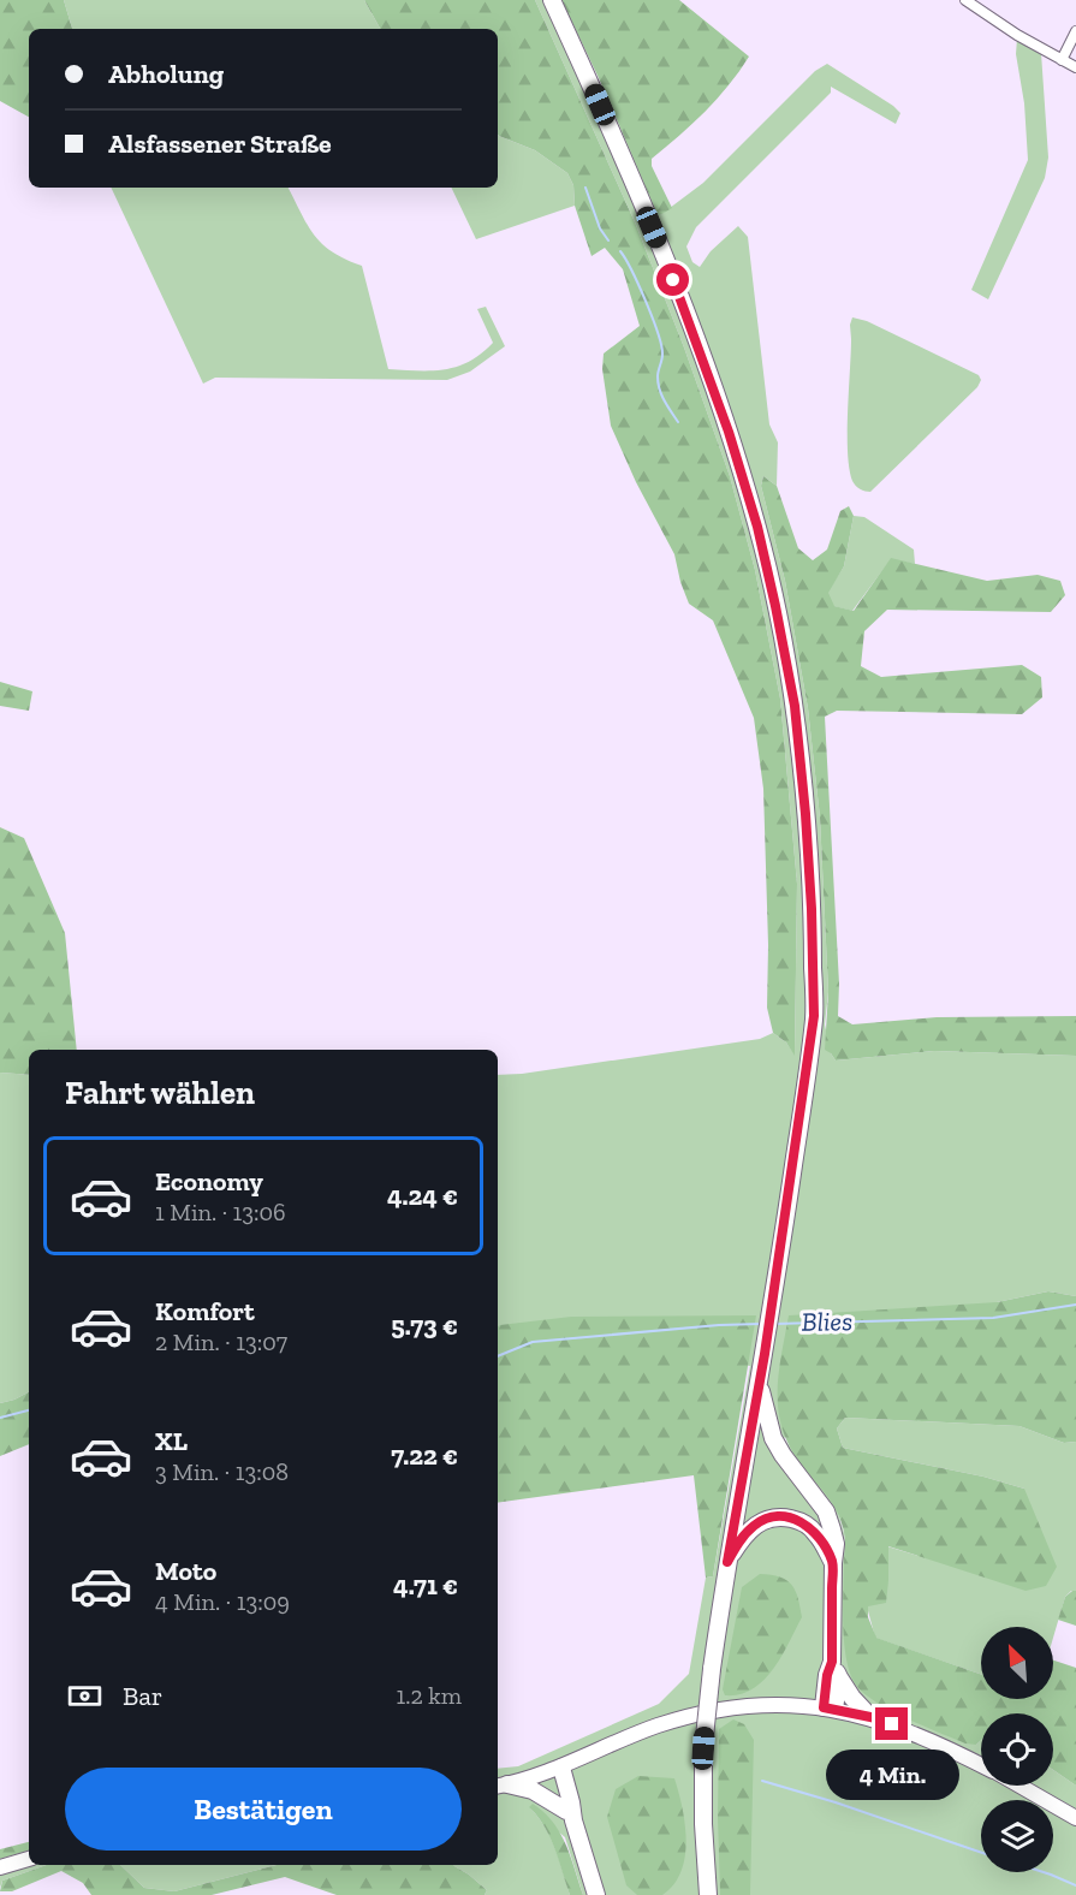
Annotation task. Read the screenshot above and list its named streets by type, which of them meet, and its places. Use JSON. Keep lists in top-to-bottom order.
{
  "water": ["Blies"],
  "north": "top left",
  "page": {
    "banner": ["Abholung", "Alsfassener Straße"],
    "heading": "Fahrt wählen",
    "list": [
      {
        "name": "Economy",
        "note": "1 Min. · 13:06",
        "value": "4.24 €"
      },
      {
        "name": "Komfort",
        "note": "2 Min. · 13:07",
        "value": "5.73 €"
      },
      {
        "name": "XL",
        "note": "3 Min. · 13:08",
        "value": "7.22 €"
      },
      {
        "name": "Moto",
        "note": "4 Min. · 13:09",
        "value": "4.71 €"
      }
    ],
    "pay": ["Bar", "1.2 km"],
    "bubble": "4 Min.",
    "buttons": "Bestätigen"
  }
}
